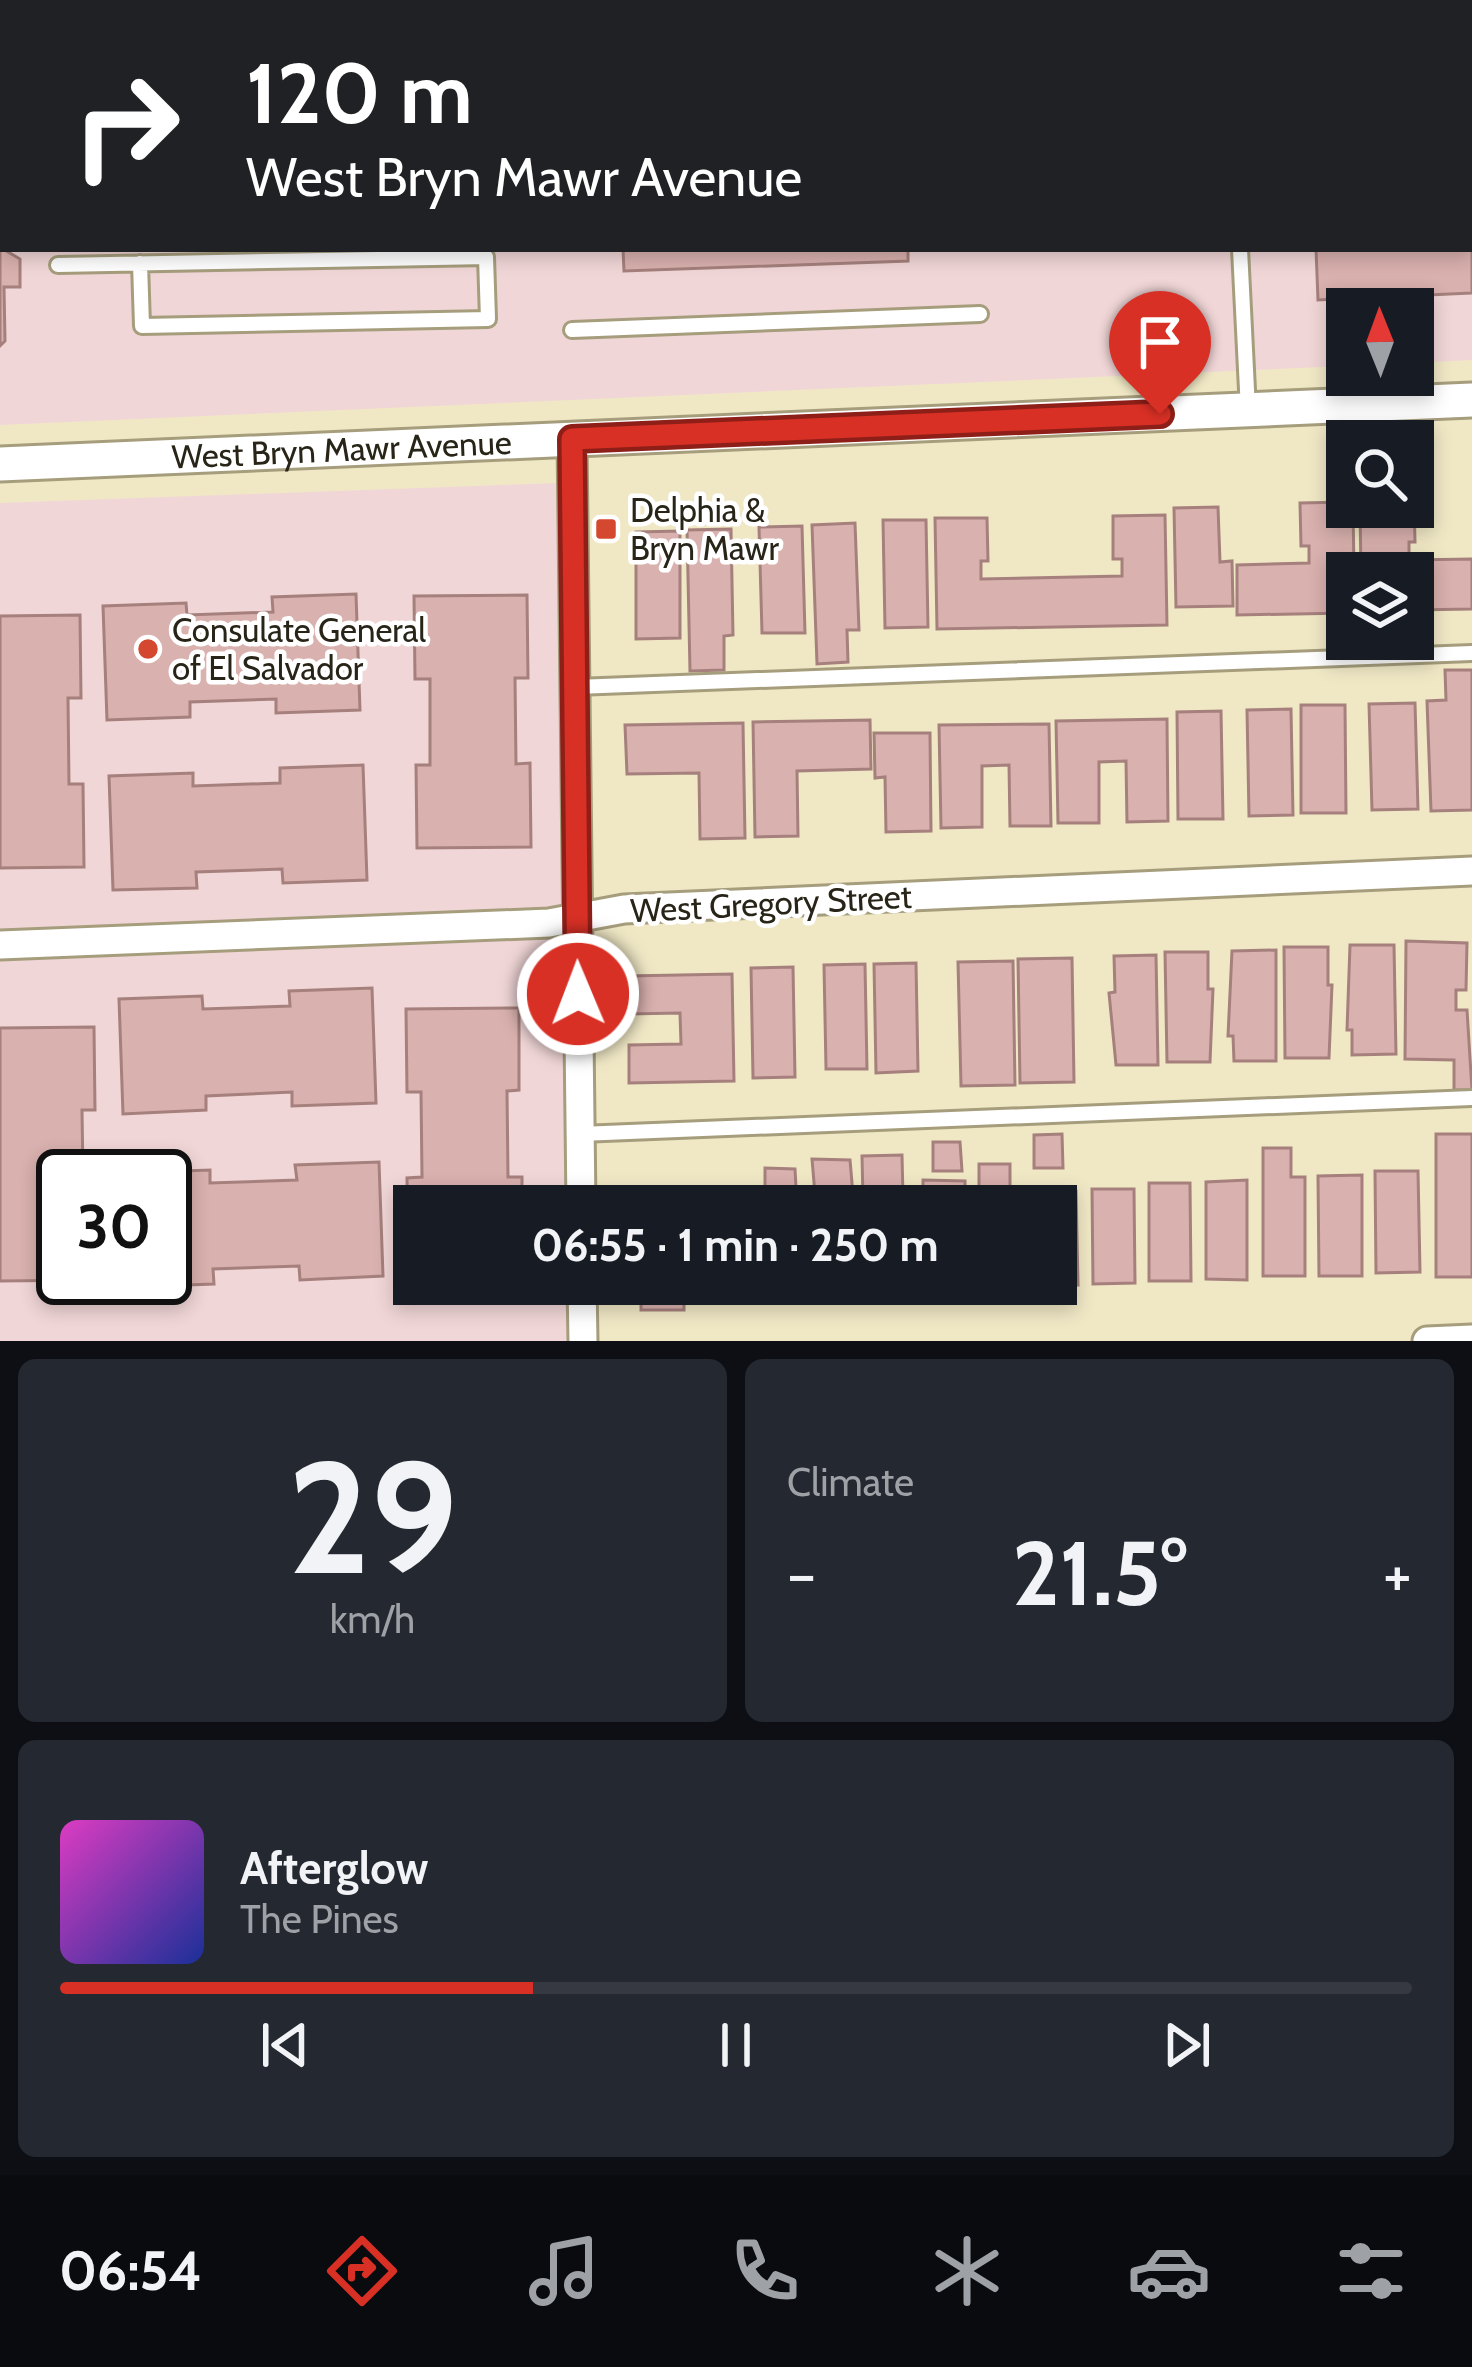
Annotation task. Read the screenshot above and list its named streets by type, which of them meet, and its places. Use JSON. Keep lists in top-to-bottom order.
{
  "streets": {
    "street": ["West Bryn Mawr Avenue", "West Gregory Street"]
  },
  "places": {
    "transit": ["Delphia & Bryn Mawr"],
    "other": ["Consulate General of El Salvador"]
  },
  "north": "top",
  "page": {
    "turn": ["120 m", "West Bryn Mawr Avenue"],
    "limit": "30",
    "trip": "06:55 · 1 min · 250 m",
    "tile": [
      ["29", "km/h"],
      "Climate"
    ],
    "heat": ["−", "21.5°", "+"],
    "song": ["Afterglow", "The Pines"],
    "tabs": "06:54"
  }
}
